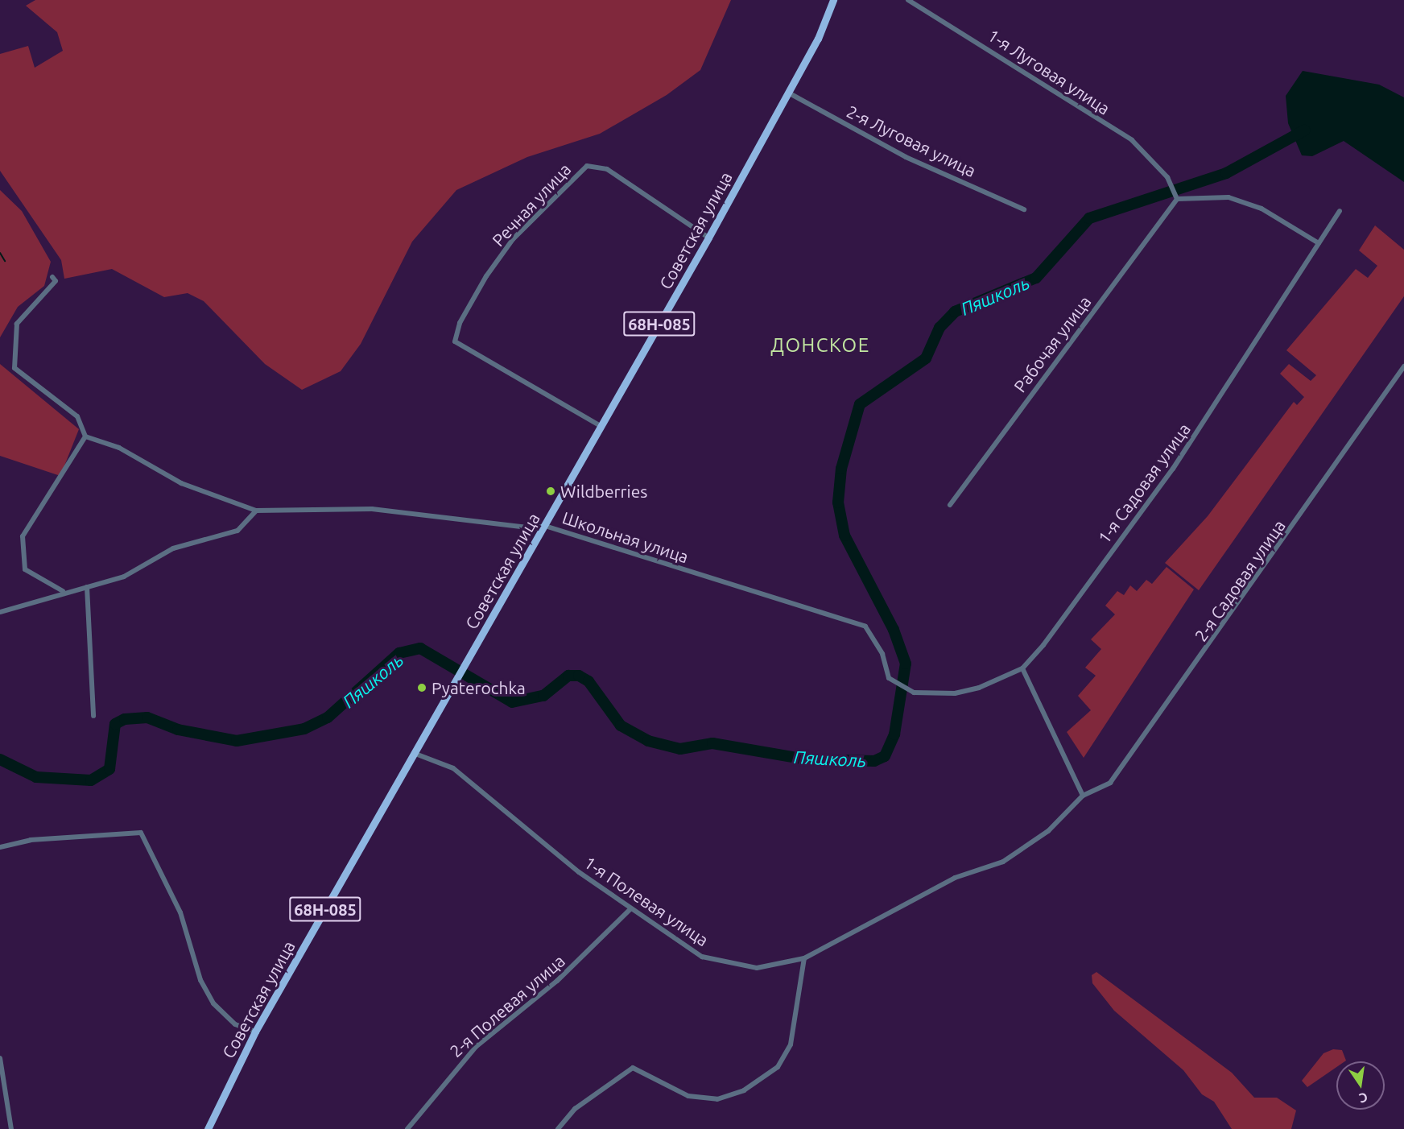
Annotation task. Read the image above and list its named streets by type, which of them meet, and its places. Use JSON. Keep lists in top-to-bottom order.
{
  "streets": {
    "main road": ["Советская улица", "68Н-085"],
    "street": [
      "1-я Луговая улица",
      "2-я Луговая улица",
      "Речная улица",
      "Рабочая улица",
      "1-я Садовая улица",
      "Школьная улица",
      "2-я Садовая улица",
      "1-я Полевая улица",
      "2-я Полевая улица"
    ]
  },
  "crossings": [
    ["1-я Луговая улица", "Рабочая улица"],
    ["2-я Луговая улица", "Советская улица"],
    ["Речная улица", "Советская улица"],
    ["Советская улица", "Школьная улица"],
    ["Советская улица", "1-я Полевая улица"],
    ["1-я Садовая улица", "Школьная улица"],
    ["2-я Садовая улица", "1-я Полевая улица"],
    ["1-я Полевая улица", "2-я Полевая улица"]
  ],
  "districts": ["ДОНСКОЕ"],
  "water": ["Пяшколь"],
  "places": ["Wildberries", "Pyaterochka"],
  "north": "bottom"
}
